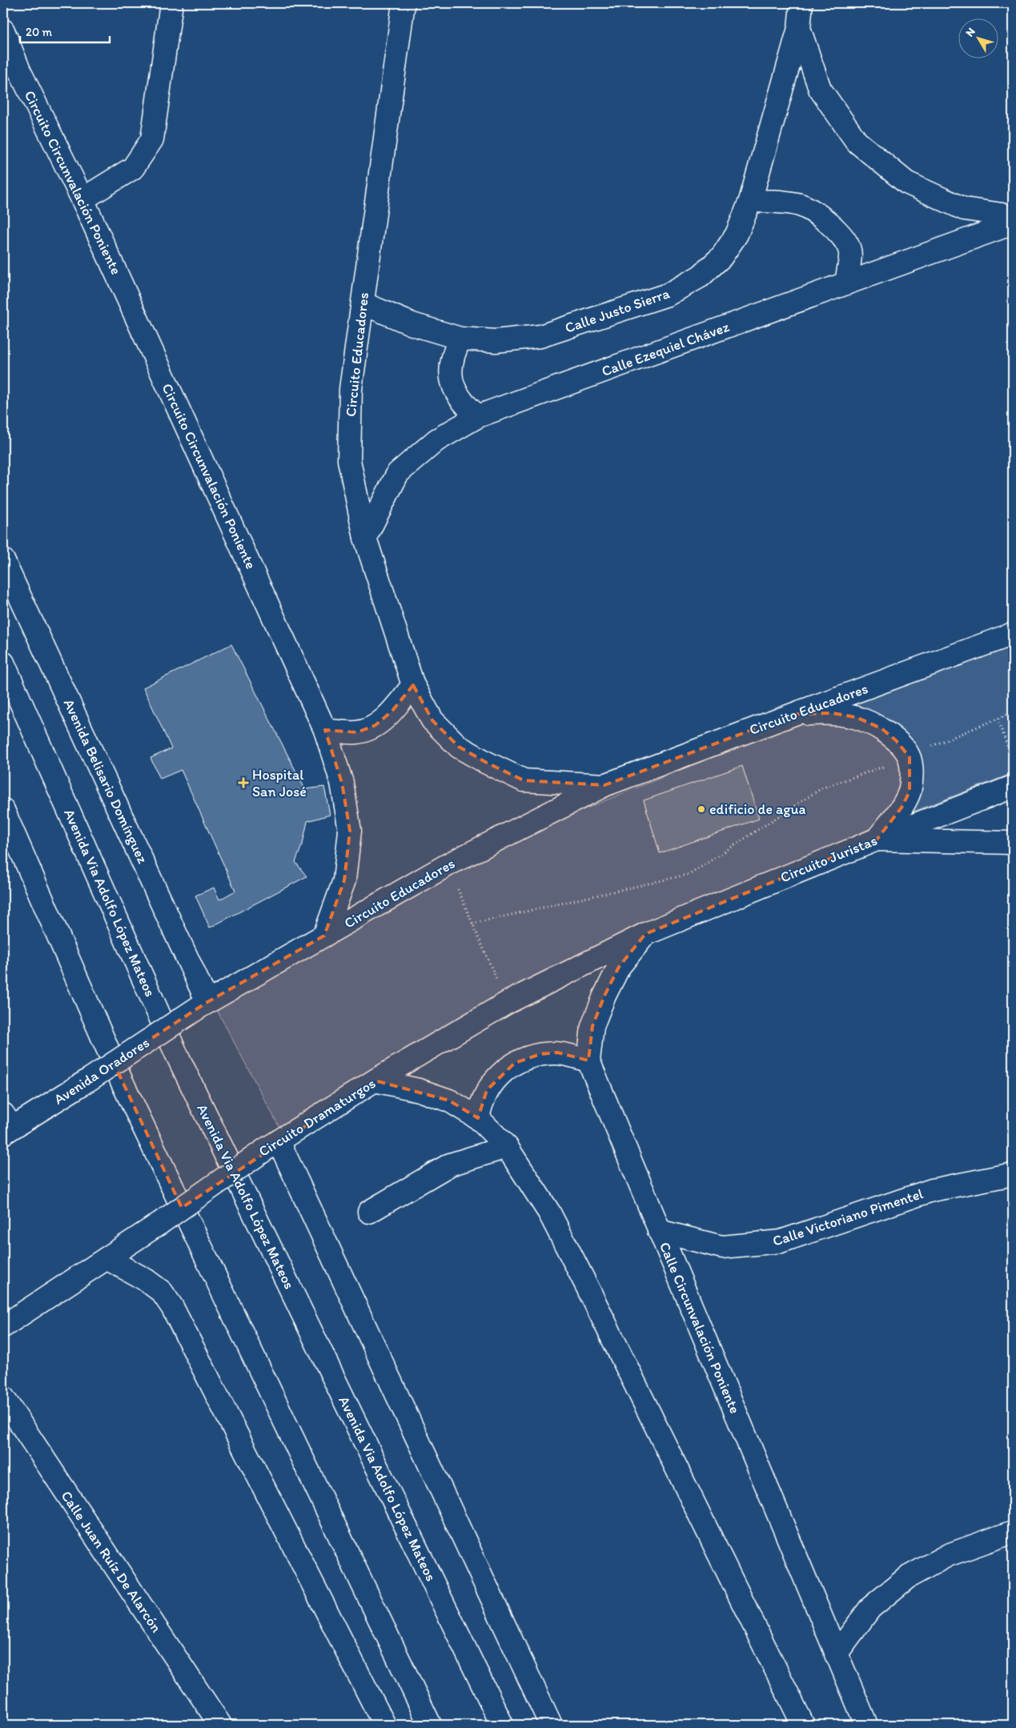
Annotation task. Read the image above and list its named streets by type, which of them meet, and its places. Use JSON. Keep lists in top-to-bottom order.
{
  "streets": {
    "main road": [
      "Circuito Circunvalación Poniente",
      "Calle Justo Sierra",
      "Calle Ezequiel Chávez",
      "Circuito Educadores",
      "Avenida Belisario Domínguez",
      "Circuito Juristas",
      "Avenida Via Adolfo López Mateos",
      "Avenida Oradores",
      "Circuito Dramaturgos",
      "Calle Victoriano Pimentel",
      "Calle Circunvalación Poniente",
      "Calle Juan Ruíz De Alarcón"
    ]
  },
  "crossings": [
    ["Circuito Circunvalación Poniente", "Circuito Educadores"],
    ["Calle Justo Sierra", "Circuito Educadores"],
    ["Calle Ezequiel Chávez", "Circuito Educadores"],
    ["Circuito Educadores", "Avenida Belisario Domínguez"],
    ["Circuito Educadores", "Avenida Oradores"],
    ["Avenida Belisario Domínguez", "Avenida Oradores"],
    ["Circuito Juristas", "Circuito Dramaturgos"],
    ["Circuito Juristas", "Calle Circunvalación Poniente"],
    ["Circuito Dramaturgos", "Calle Circunvalación Poniente"],
    ["Calle Victoriano Pimentel", "Calle Circunvalación Poniente"]
  ],
  "places": {
    "health": ["Hospital San José"],
    "other": ["edificio de agua"]
  },
  "scale_bar": "20 m",
  "north": "top left"
}
